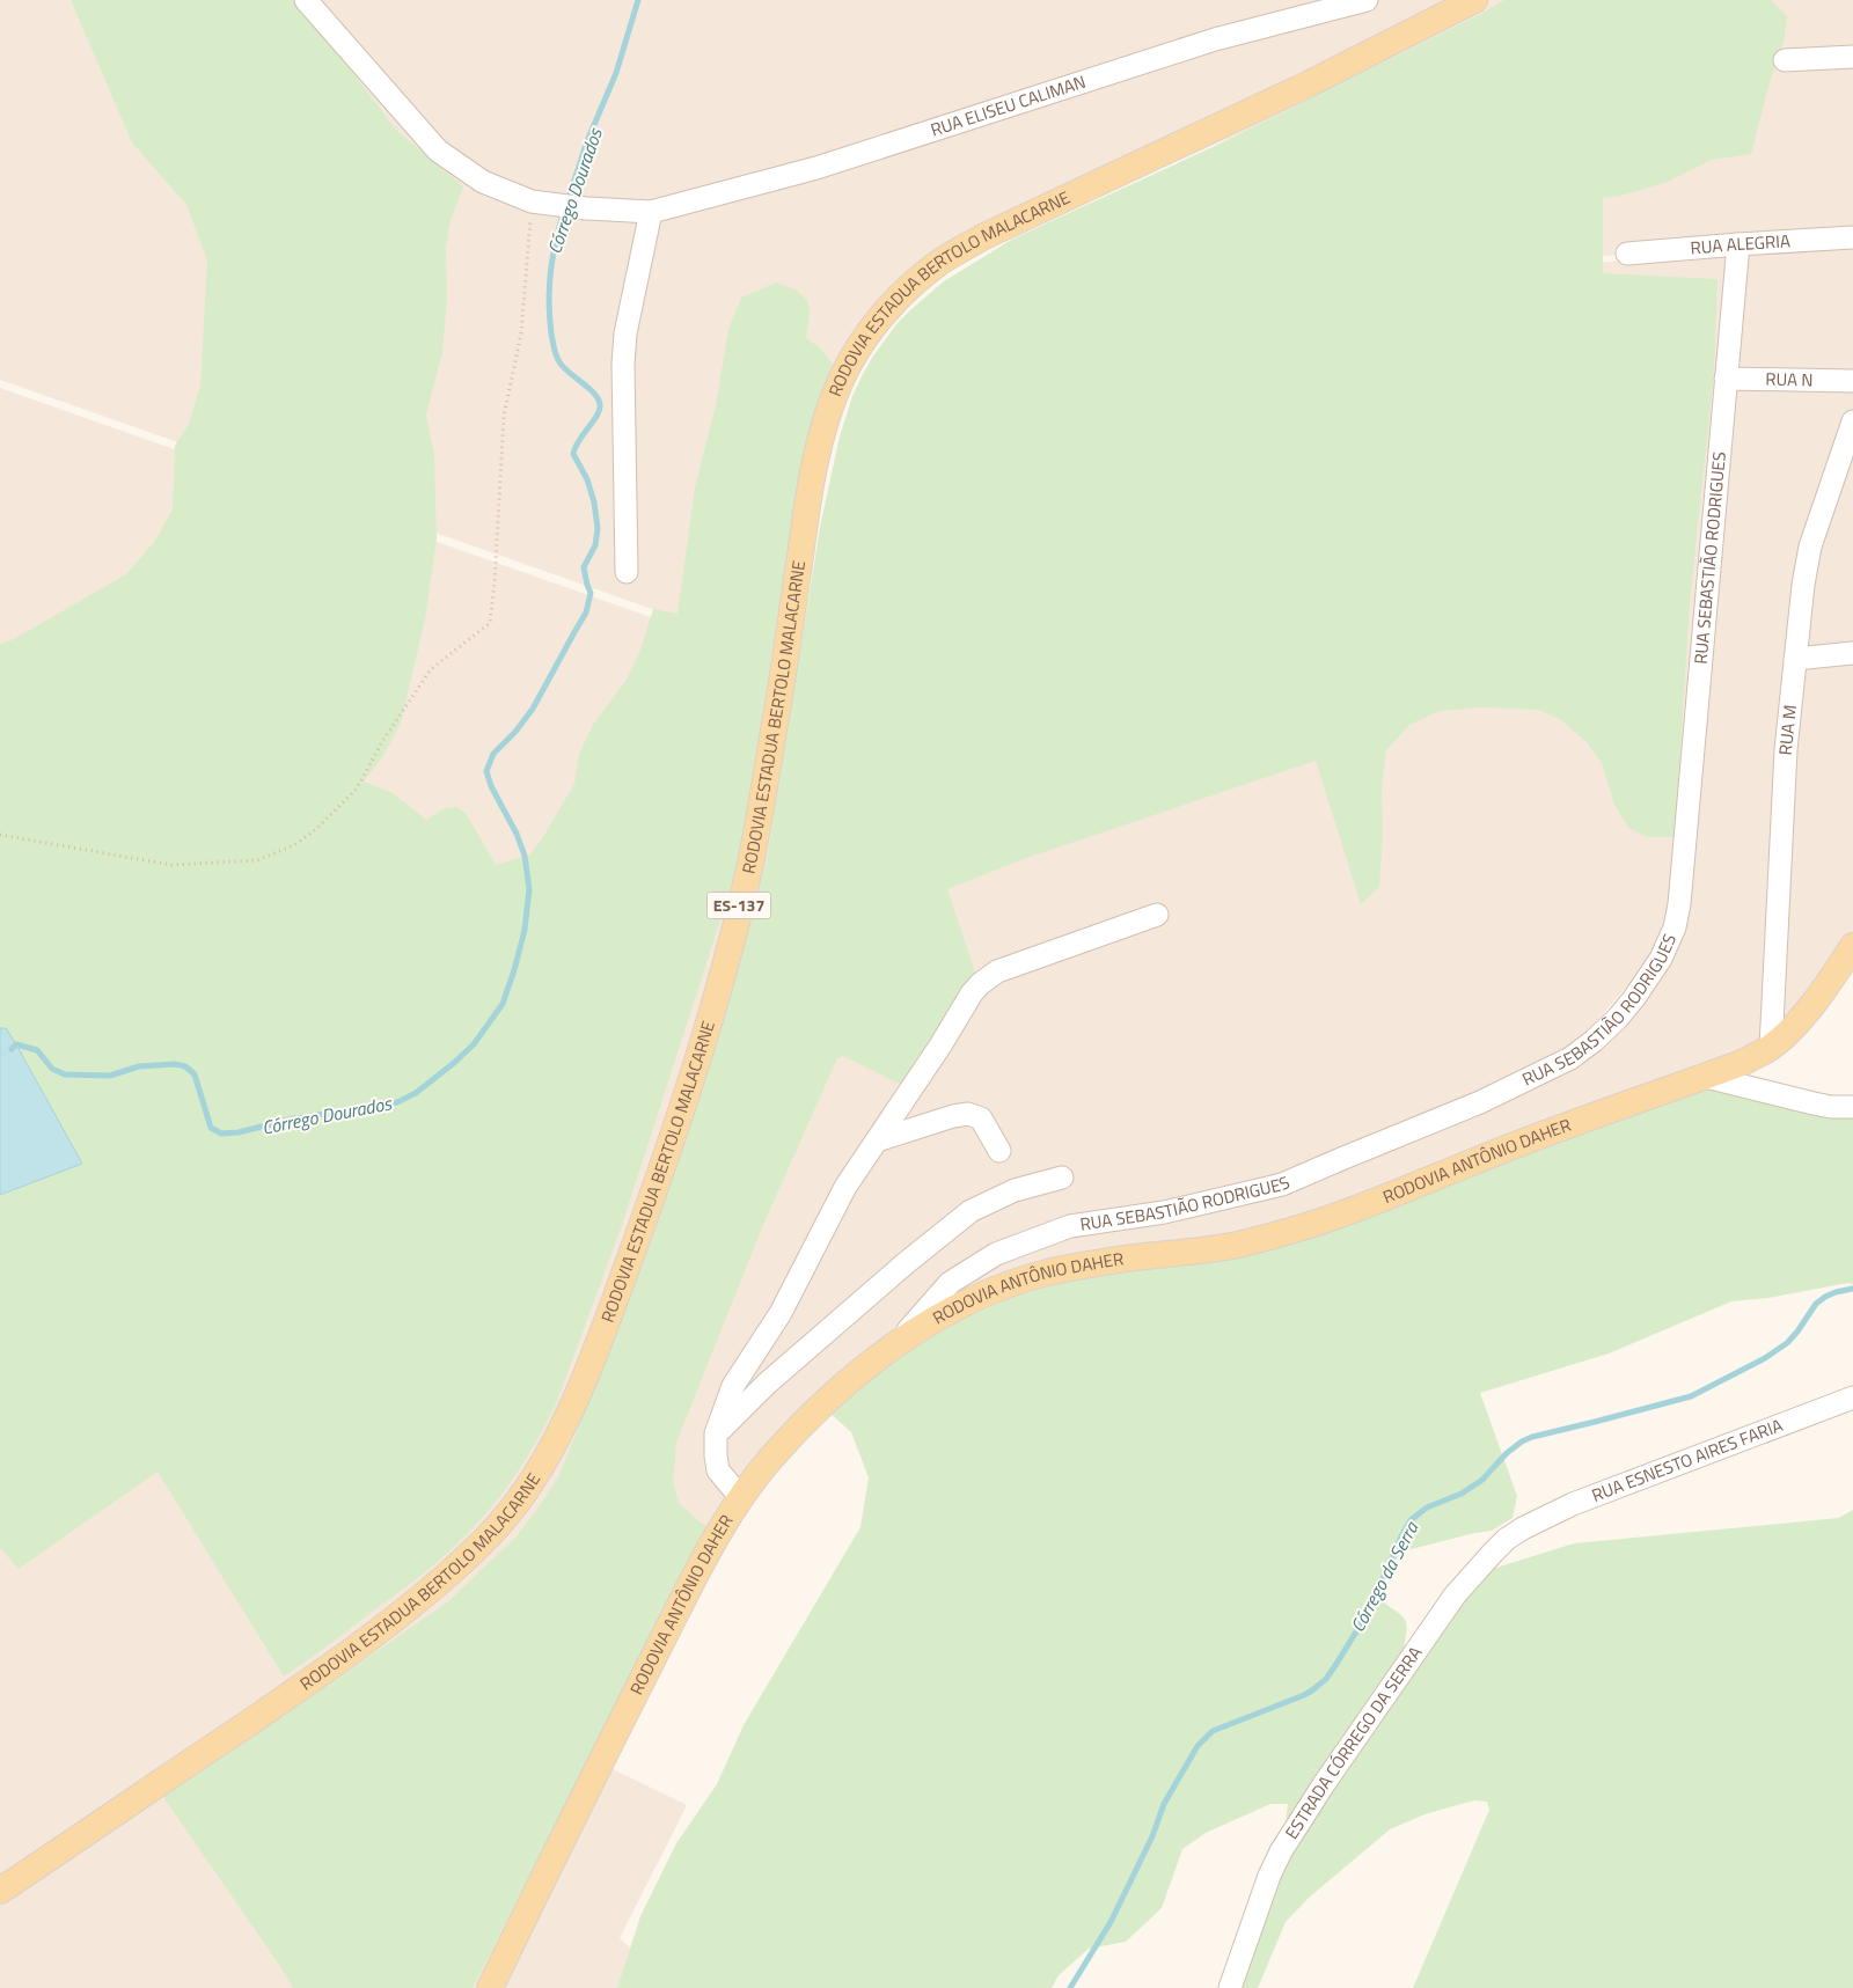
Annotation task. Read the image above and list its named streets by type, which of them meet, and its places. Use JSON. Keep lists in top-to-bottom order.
{
  "streets": {
    "main road": ["RODOVIA ESTADUA BERTOLO MALACARNE", "ES-137", "RODOVIA ANTÔNIO DAHER"],
    "street": [
      "RUA ELISEU CALIMAN",
      "RUA ALEGRIA",
      "RUA N",
      "RUA SEBASTIÃO RODRIGUES",
      "RUA M",
      "RUA ESNESTO AIRES FARIA",
      "ESTRADA CÓRREGO DA SERRA"
    ]
  },
  "crossings": [
    ["RUA ALEGRIA", "RUA SEBASTIÃO RODRIGUES"],
    ["RUA N", "RUA SEBASTIÃO RODRIGUES"],
    ["RUA SEBASTIÃO RODRIGUES", "RODOVIA ANTÔNIO DAHER"],
    ["RUA M", "RODOVIA ANTÔNIO DAHER"],
    ["RUA ESNESTO AIRES FARIA", "ESTRADA CÓRREGO DA SERRA"]
  ],
  "water": ["Córrego Dourados", "Córrego da Serra"]
}
